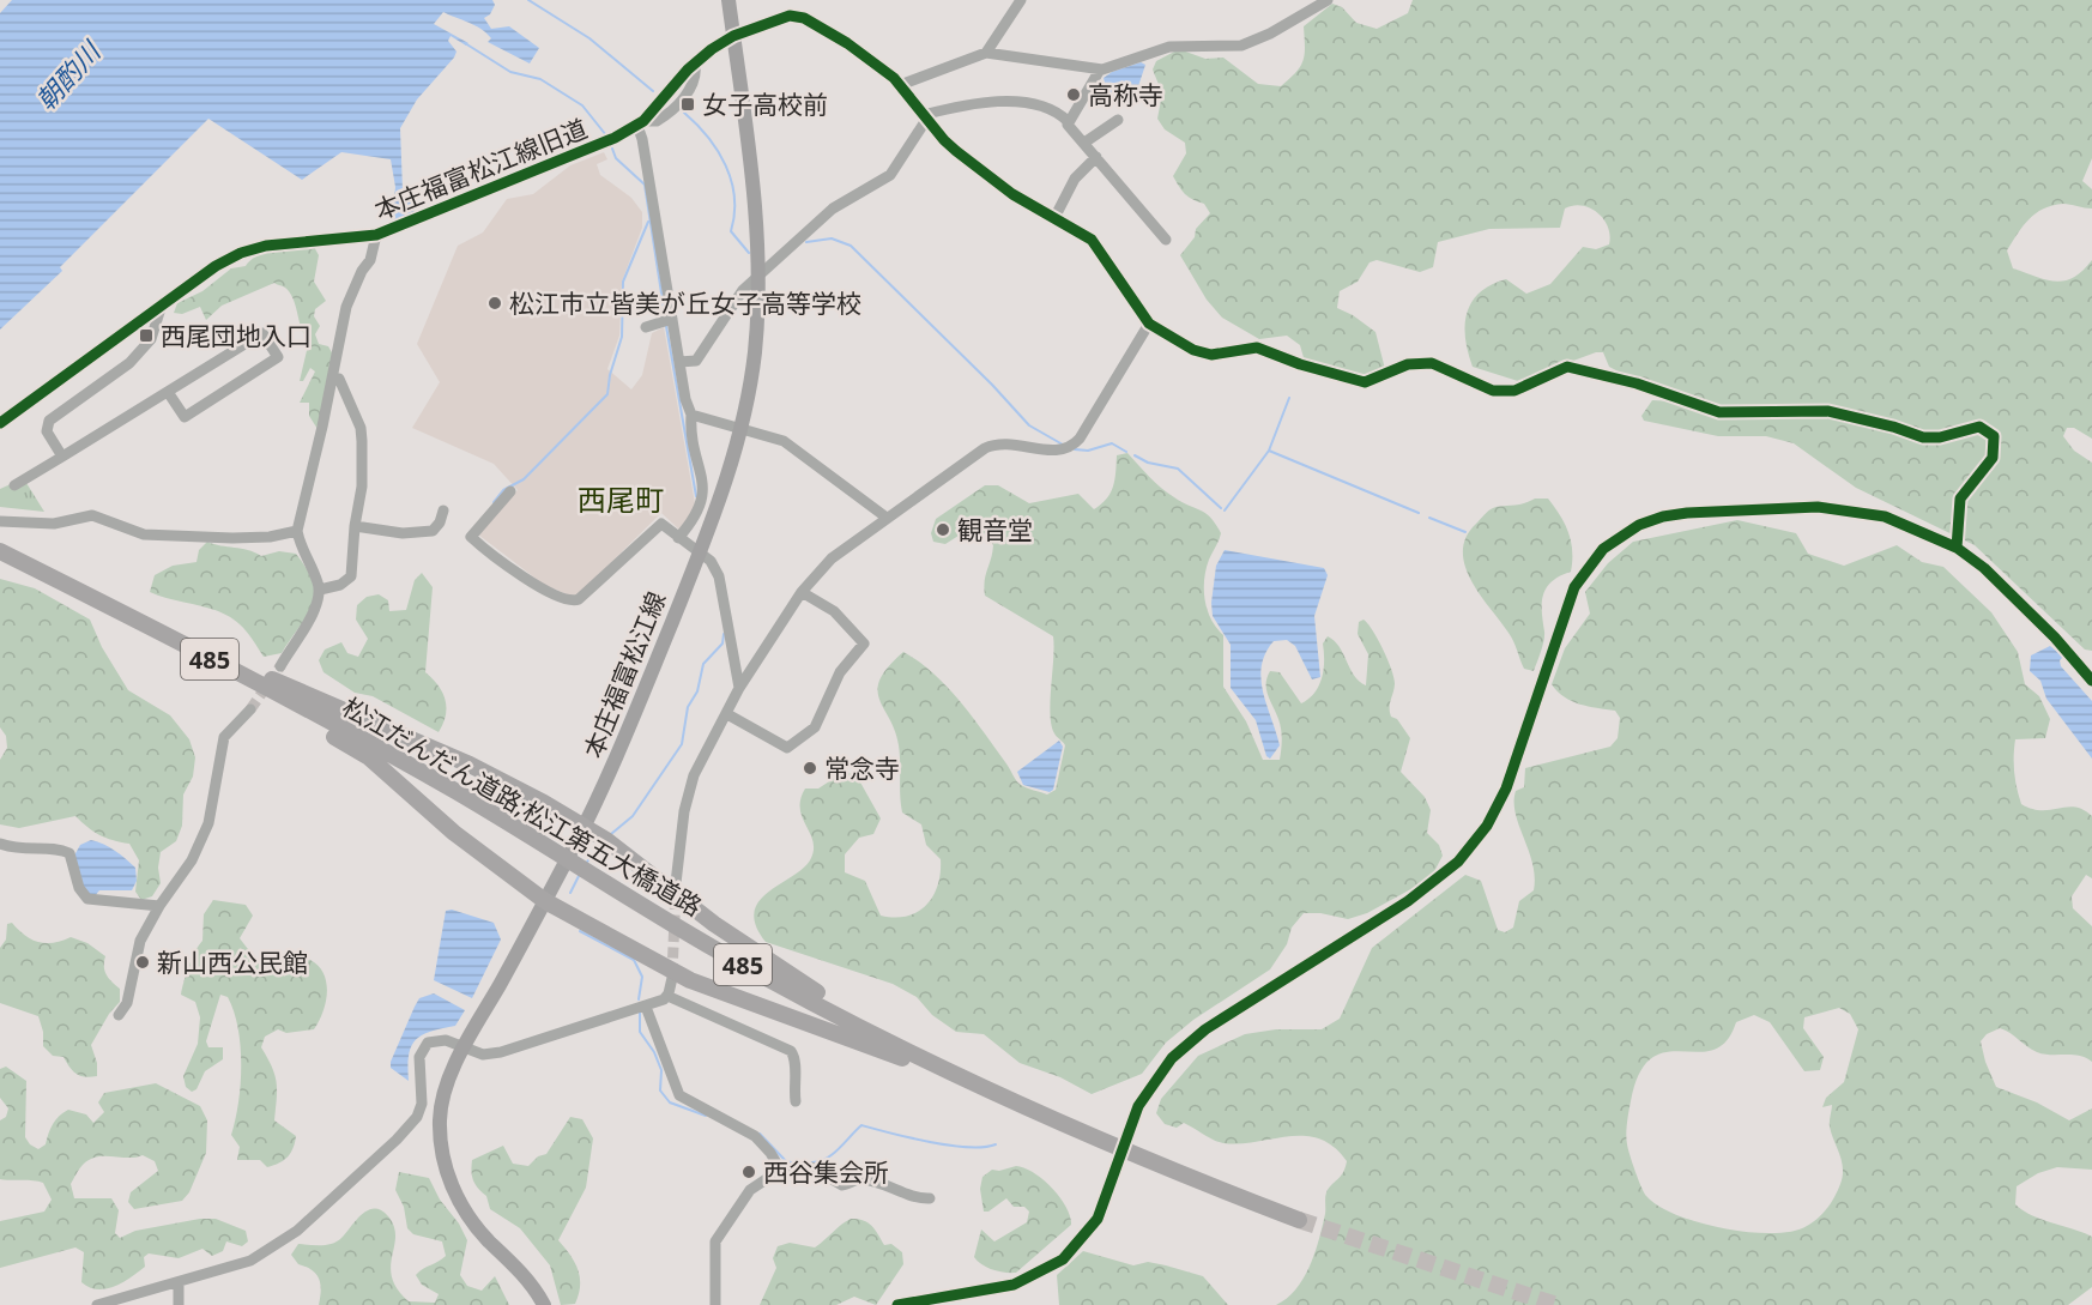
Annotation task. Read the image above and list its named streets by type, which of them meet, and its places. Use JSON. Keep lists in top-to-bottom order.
{
  "streets": {
    "highway": ["485", "松江だんだん道路;松江第五大橋道路"],
    "main road": ["本庄福富松江線"],
    "street": ["本庄福富松江線旧道"]
  },
  "crossings": [
    ["本庄福富松江線旧道", "本庄福富松江線"]
  ],
  "districts": ["西尾町"],
  "water": ["朝酌川"],
  "places": {
    "other": [
      "高称寺",
      "松江市立皆美が丘女子高等学校",
      "観音堂",
      "常念寺",
      "新山西公民館",
      "西谷集会所"
    ],
    "transit": ["女子高校前", "西尾団地入口"]
  }
}
